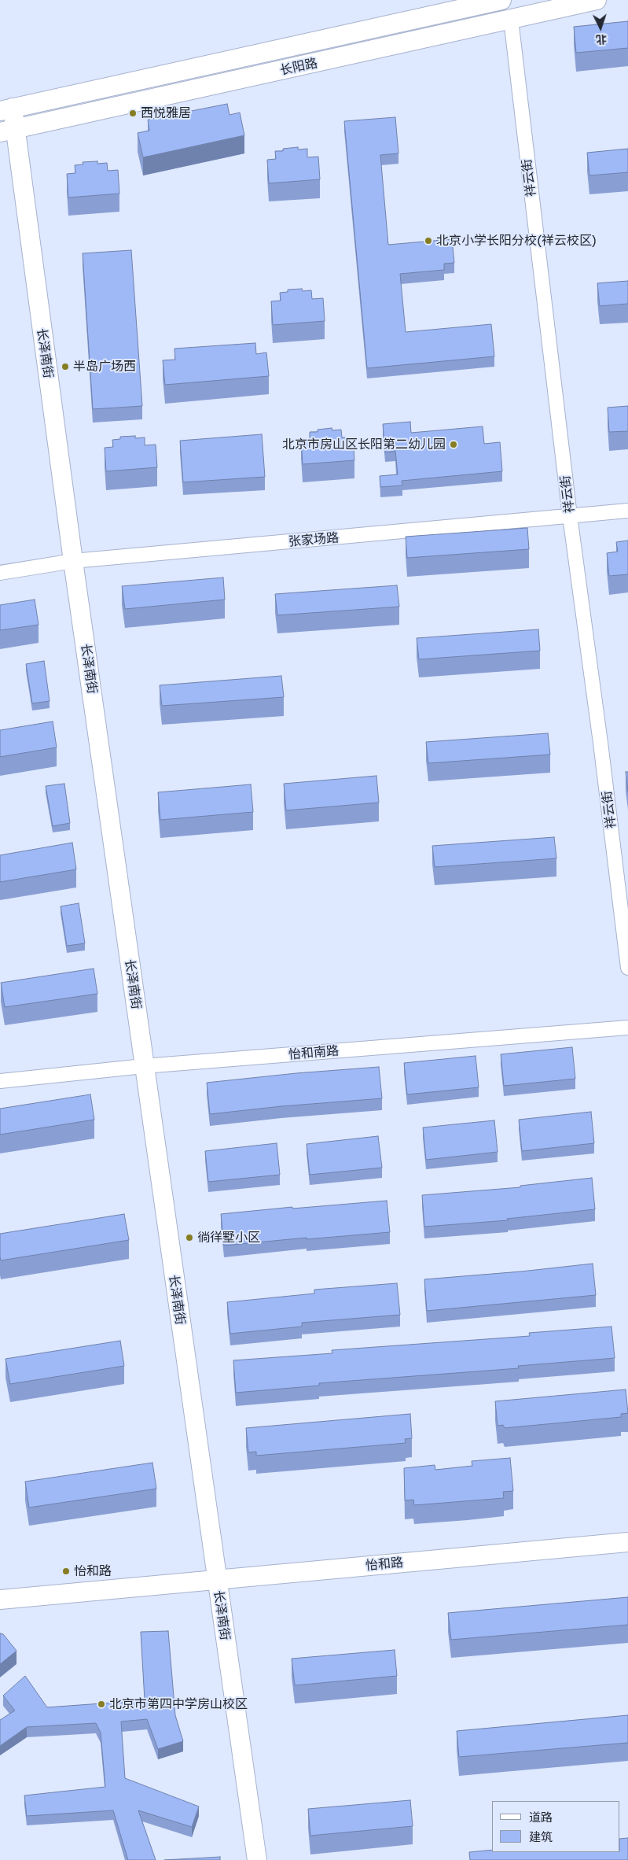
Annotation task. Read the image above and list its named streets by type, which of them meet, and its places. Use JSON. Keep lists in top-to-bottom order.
{
  "streets": {
    "street": [
      "长阳路",
      "祥云街",
      "长泽南街",
      "张家场路",
      "怡和南路",
      "怡和路"
    ]
  },
  "crossings": [
    ["长阳路", "祥云街"],
    ["长阳路", "长泽南街"],
    ["祥云街", "张家场路"],
    ["长泽南街", "张家场路"],
    ["长泽南街", "怡和南路"],
    ["长泽南街", "怡和路"]
  ],
  "places": [
    "西悦雅居",
    "北京小学长阳分校(祥云校区)",
    "半岛广场西",
    "北京市房山区长阳第二幼儿园",
    "徜徉墅小区",
    "怡和路",
    "北京市第四中学房山校区"
  ],
  "legend": ["道路", "建筑"],
  "north": "bottom"
}
